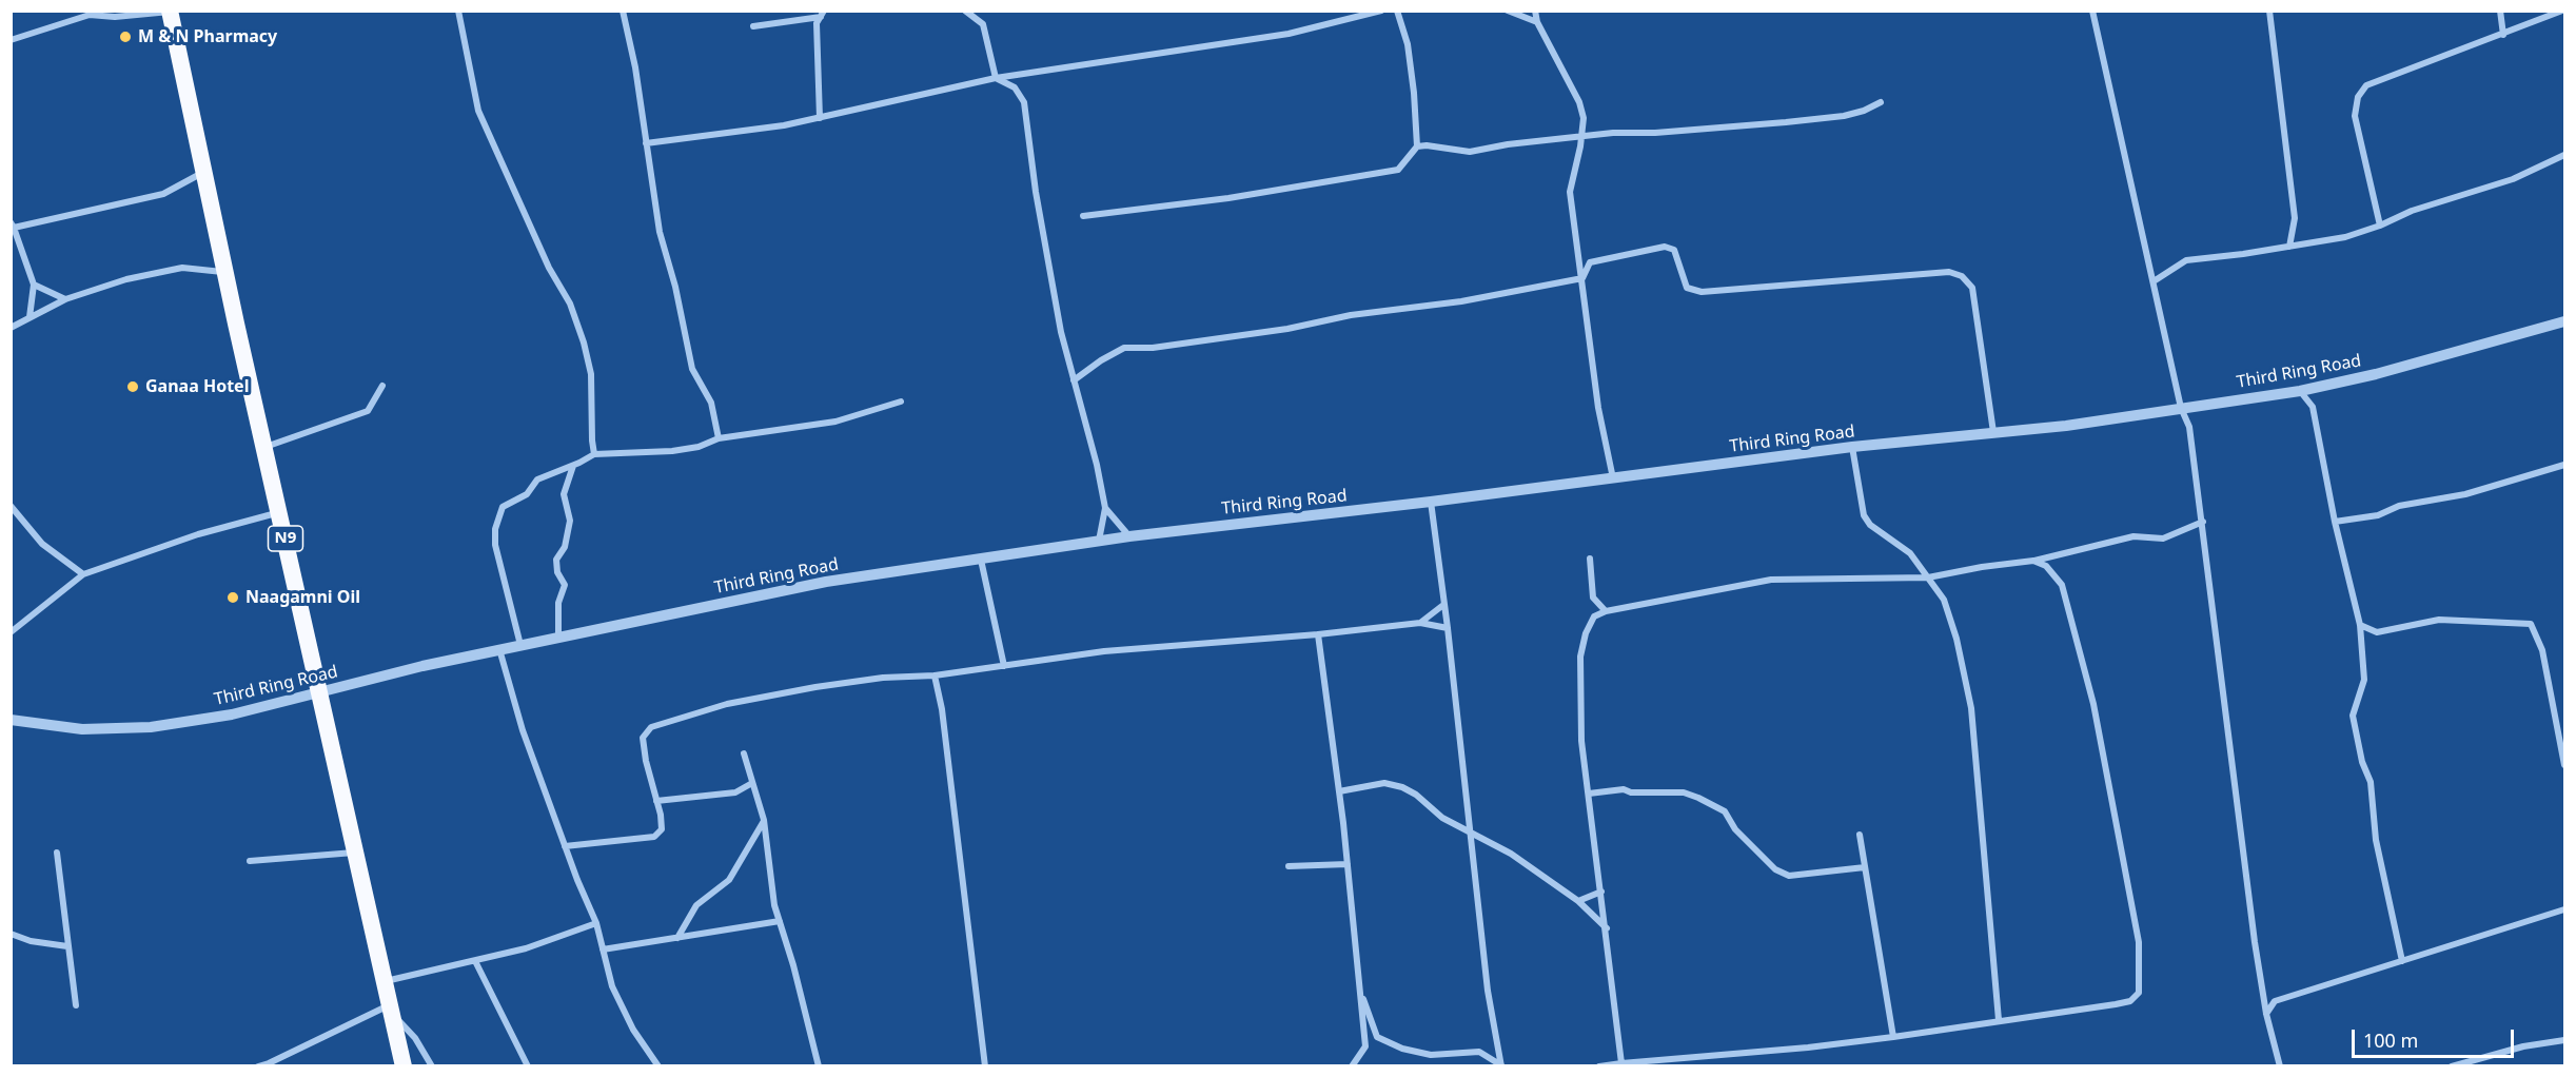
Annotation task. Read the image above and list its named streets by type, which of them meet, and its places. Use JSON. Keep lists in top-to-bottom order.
{
  "streets": {
    "highway": ["N9"],
    "street": ["Third Ring Road"]
  },
  "crossings": [
    ["Third Ring Road", "N9"]
  ],
  "places": ["M & N Pharmacy", "Ganaa Hotel", "Naagamni Oil"],
  "scale_bar": "100 m"
}
